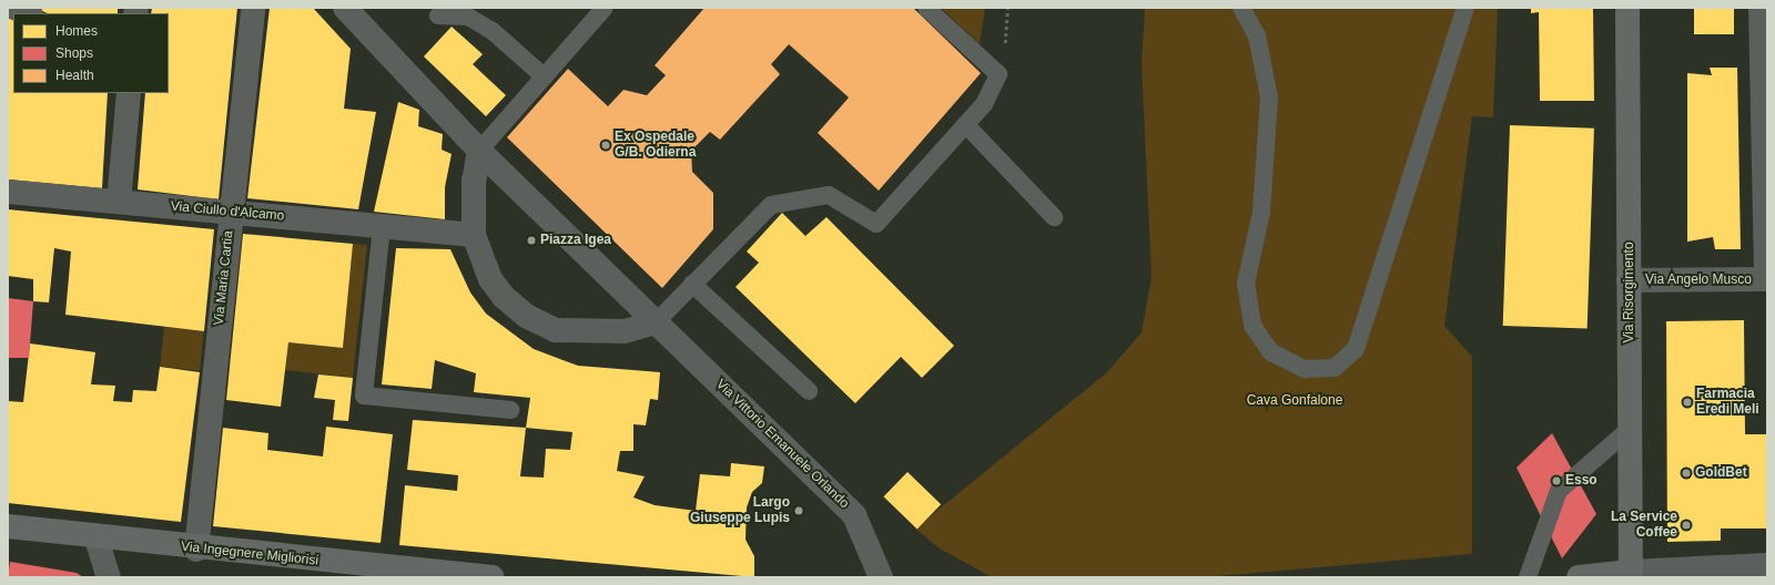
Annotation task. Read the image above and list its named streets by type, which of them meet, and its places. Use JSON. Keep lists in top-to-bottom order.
{
  "streets": {
    "main road": ["Via Risorgimento", "Via Ingegnere Migliorisi"],
    "street": [
      "Via Ciullo d'Alcamo",
      "Via Maria Cartia",
      "Via Angelo Musco",
      "Via Vittorio Emanuele Orlando"
    ]
  },
  "crossings": [
    ["Via Ciullo d'Alcamo", "Via Maria Cartia"],
    ["Via Maria Cartia", "Via Ingegnere Migliorisi"],
    ["Via Angelo Musco", "Via Risorgimento"]
  ],
  "parks": ["Cava Gonfalone"],
  "places": [
    "Ex Ospedale G/B. Odierna",
    "Piazza Igea",
    "Farmacia Eredi Meli",
    "GoldBet",
    "Esso",
    "Largo Giuseppe Lupis",
    "La Service Coffee"
  ],
  "legend": ["Homes", "Shops", "Health"]
}
